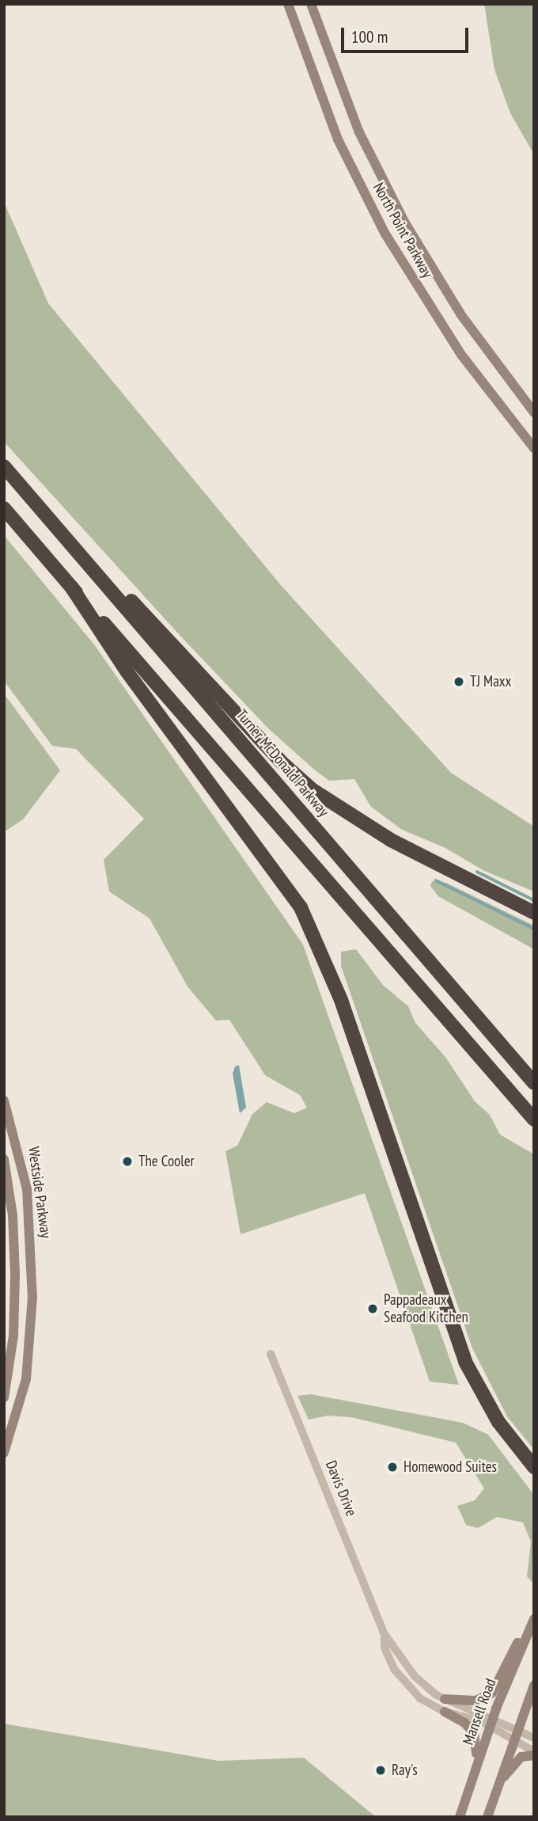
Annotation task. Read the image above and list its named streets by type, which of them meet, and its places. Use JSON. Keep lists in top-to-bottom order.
{
  "streets": {
    "highway": ["Turner McDonald Parkway"],
    "main road": ["North Point Parkway", "Westside Parkway", "Mansell Road"],
    "street": ["Davis Drive"]
  },
  "crossings": [
    ["Davis Drive", "Mansell Road"]
  ],
  "places": [
    "TJ Maxx",
    "The Cooler",
    "Pappadeaux Seafood Kitchen",
    "Homewood Suites",
    "Ray's"
  ],
  "scale_bar": "100 m"
}
